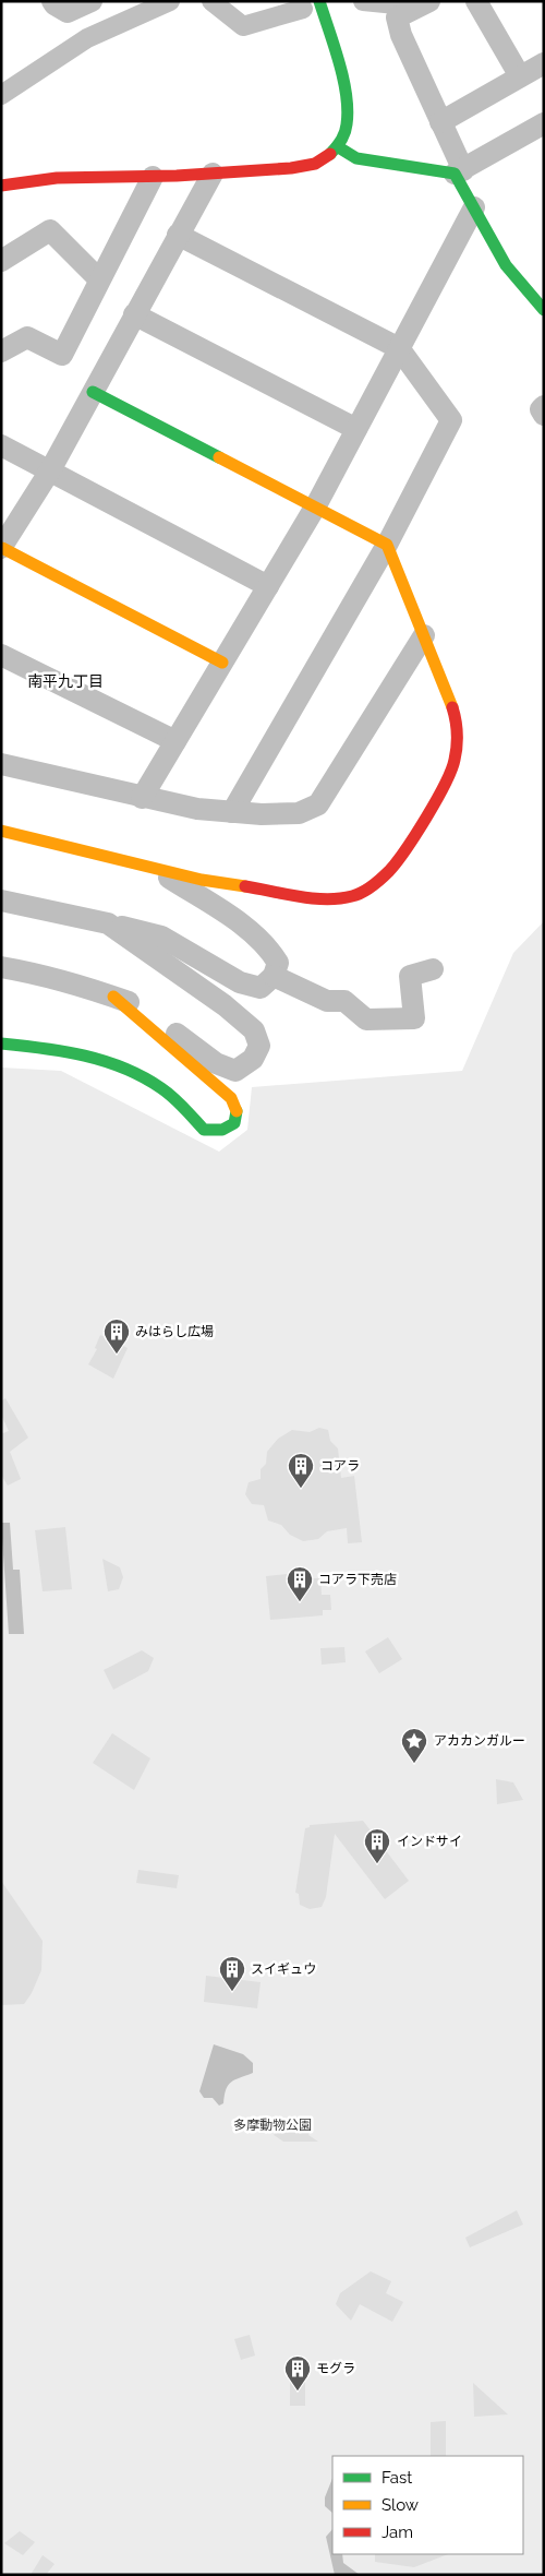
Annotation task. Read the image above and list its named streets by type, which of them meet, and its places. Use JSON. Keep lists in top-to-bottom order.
{
  "districts": ["南平九丁目"],
  "parks": ["多摩動物公園"],
  "places": {
    "building": [
      "みはらし広場",
      "コアラ",
      "コアラ下売店",
      "インドサイ",
      "スイギュウ",
      "モグラ"
    ],
    "place": ["アカカンガルー"]
  },
  "legend": ["Fast", "Slow", "Jam"]
}
